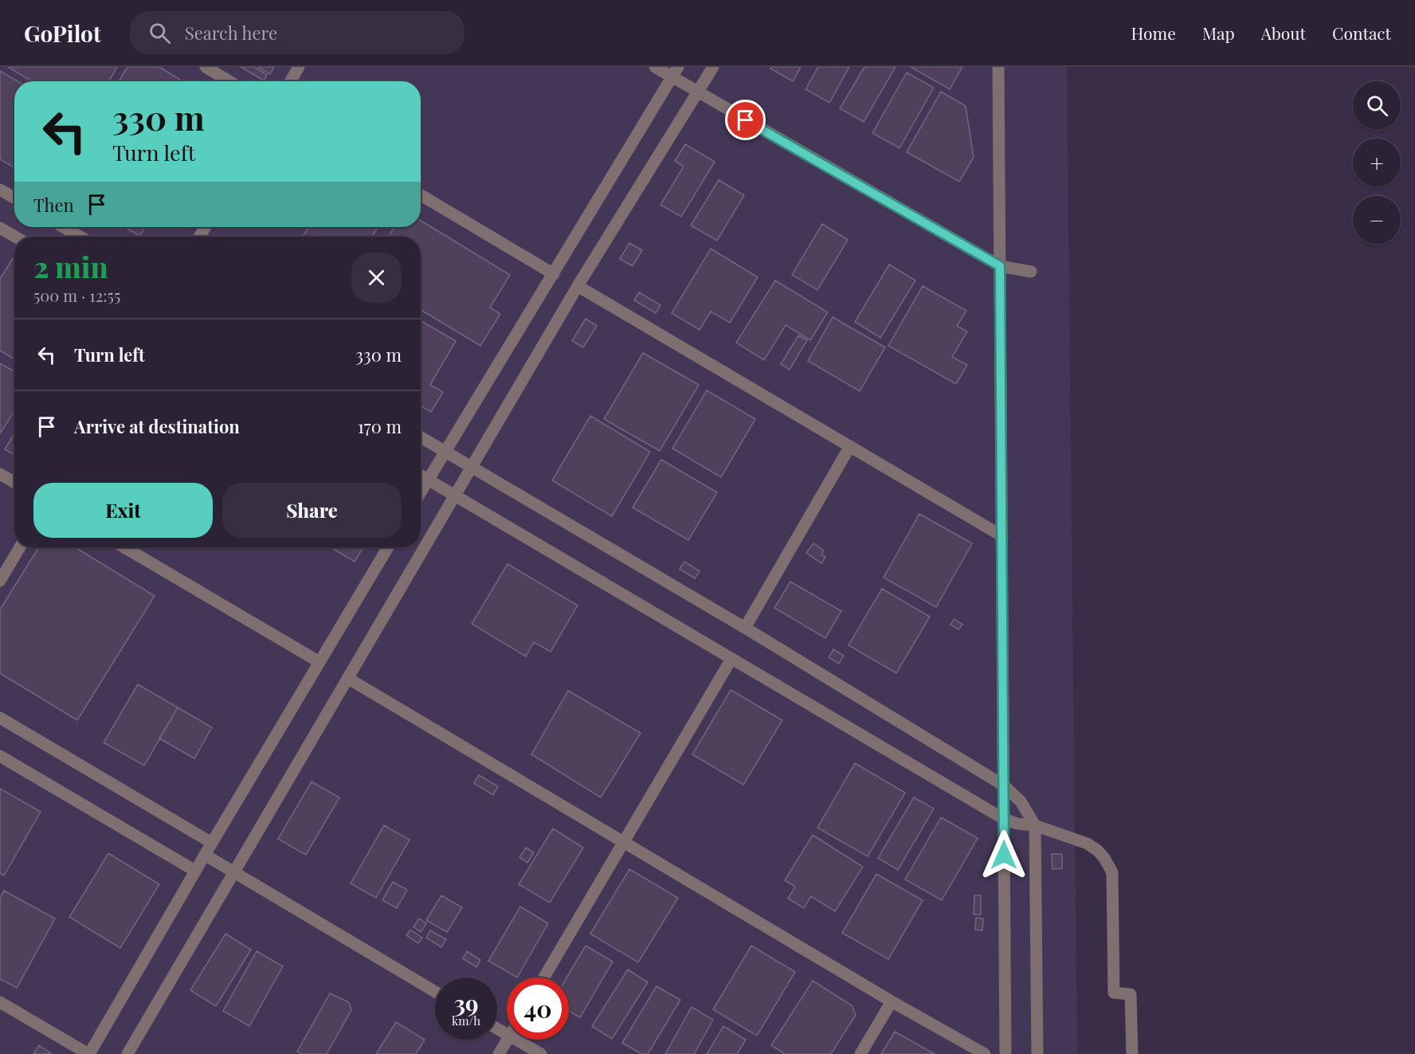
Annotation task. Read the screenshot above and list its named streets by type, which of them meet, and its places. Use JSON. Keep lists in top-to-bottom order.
{
  "page": {
    "header": "GoPilot",
    "search": "Search here",
    "nav": [
      "Home",
      "Map",
      "About",
      "Contact"
    ],
    "map_buttons": ["+", "−"],
    "turn": ["330 m", "Turn left"],
    "then": "Then",
    "heading": ["2 min", "500 m · 12:55"],
    "list": [
      {
        "name": "Turn left",
        "value": "330 m"
      },
      {
        "name": "Arrive at destination",
        "value": "170 m"
      }
    ],
    "buttons": ["Exit", "Share"],
    "speed": "39 km/h",
    "limit": "40"
  }
}
